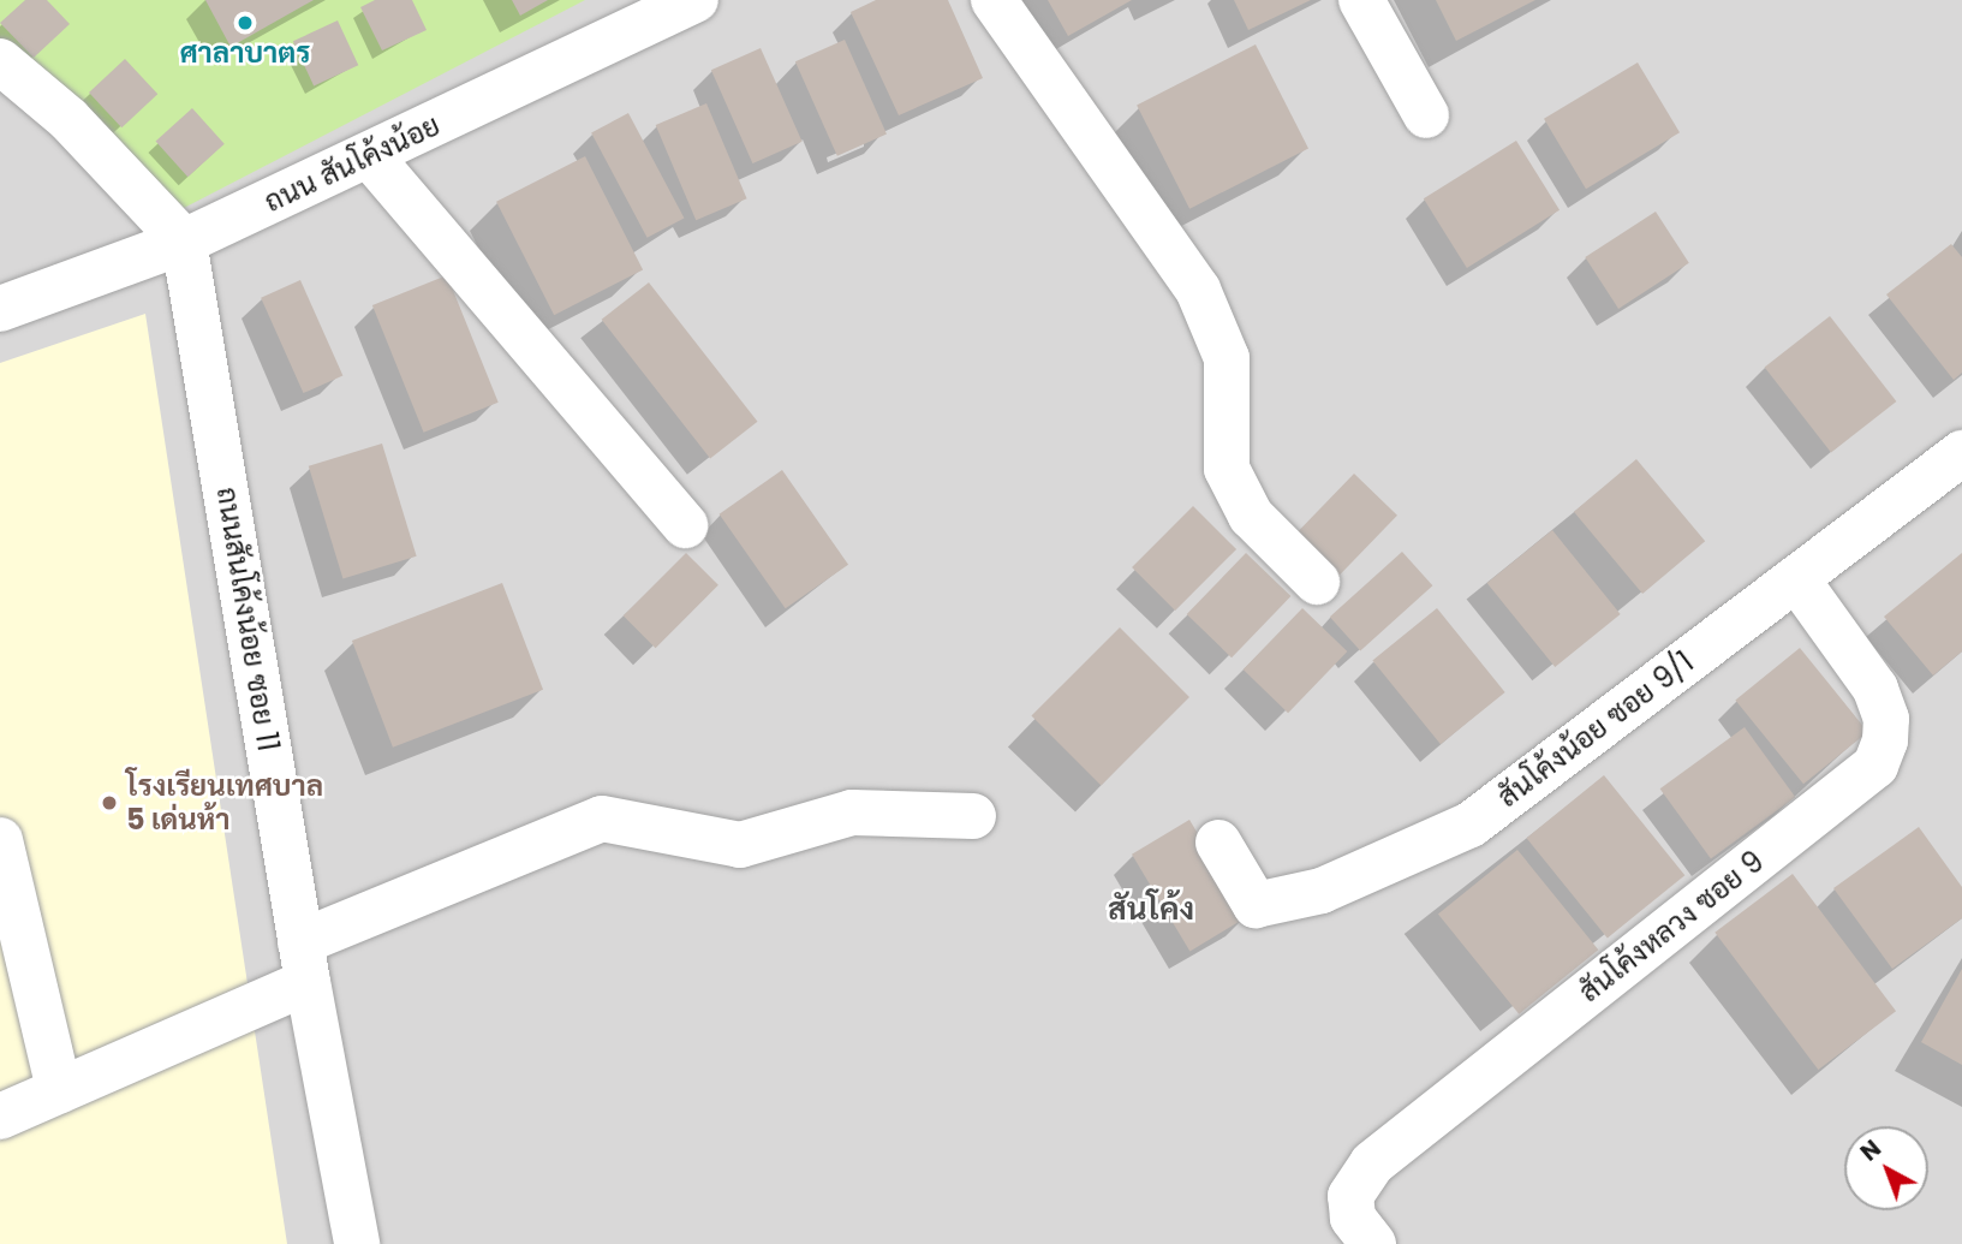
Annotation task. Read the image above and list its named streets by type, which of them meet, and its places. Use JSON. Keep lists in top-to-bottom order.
{
  "streets": {
    "street": [
      "ถนน สันโค้งน้อย",
      "ถนนสันโค้งน้อย ซอย 11",
      "สันโค้งน้อย ซอย 9/1",
      "สันโค้งหลวง ซอย 9"
    ]
  },
  "crossings": [
    ["ถนน สันโค้งน้อย", "ถนนสันโค้งน้อย ซอย 11"],
    ["สันโค้งน้อย ซอย 9/1", "สันโค้งหลวง ซอย 9"]
  ],
  "districts": ["สันโค้ง"],
  "places": ["ศาลาบาตร", "โรงเรียนเทศบาล 5 เด่นห้า"],
  "north": "top left"
}
